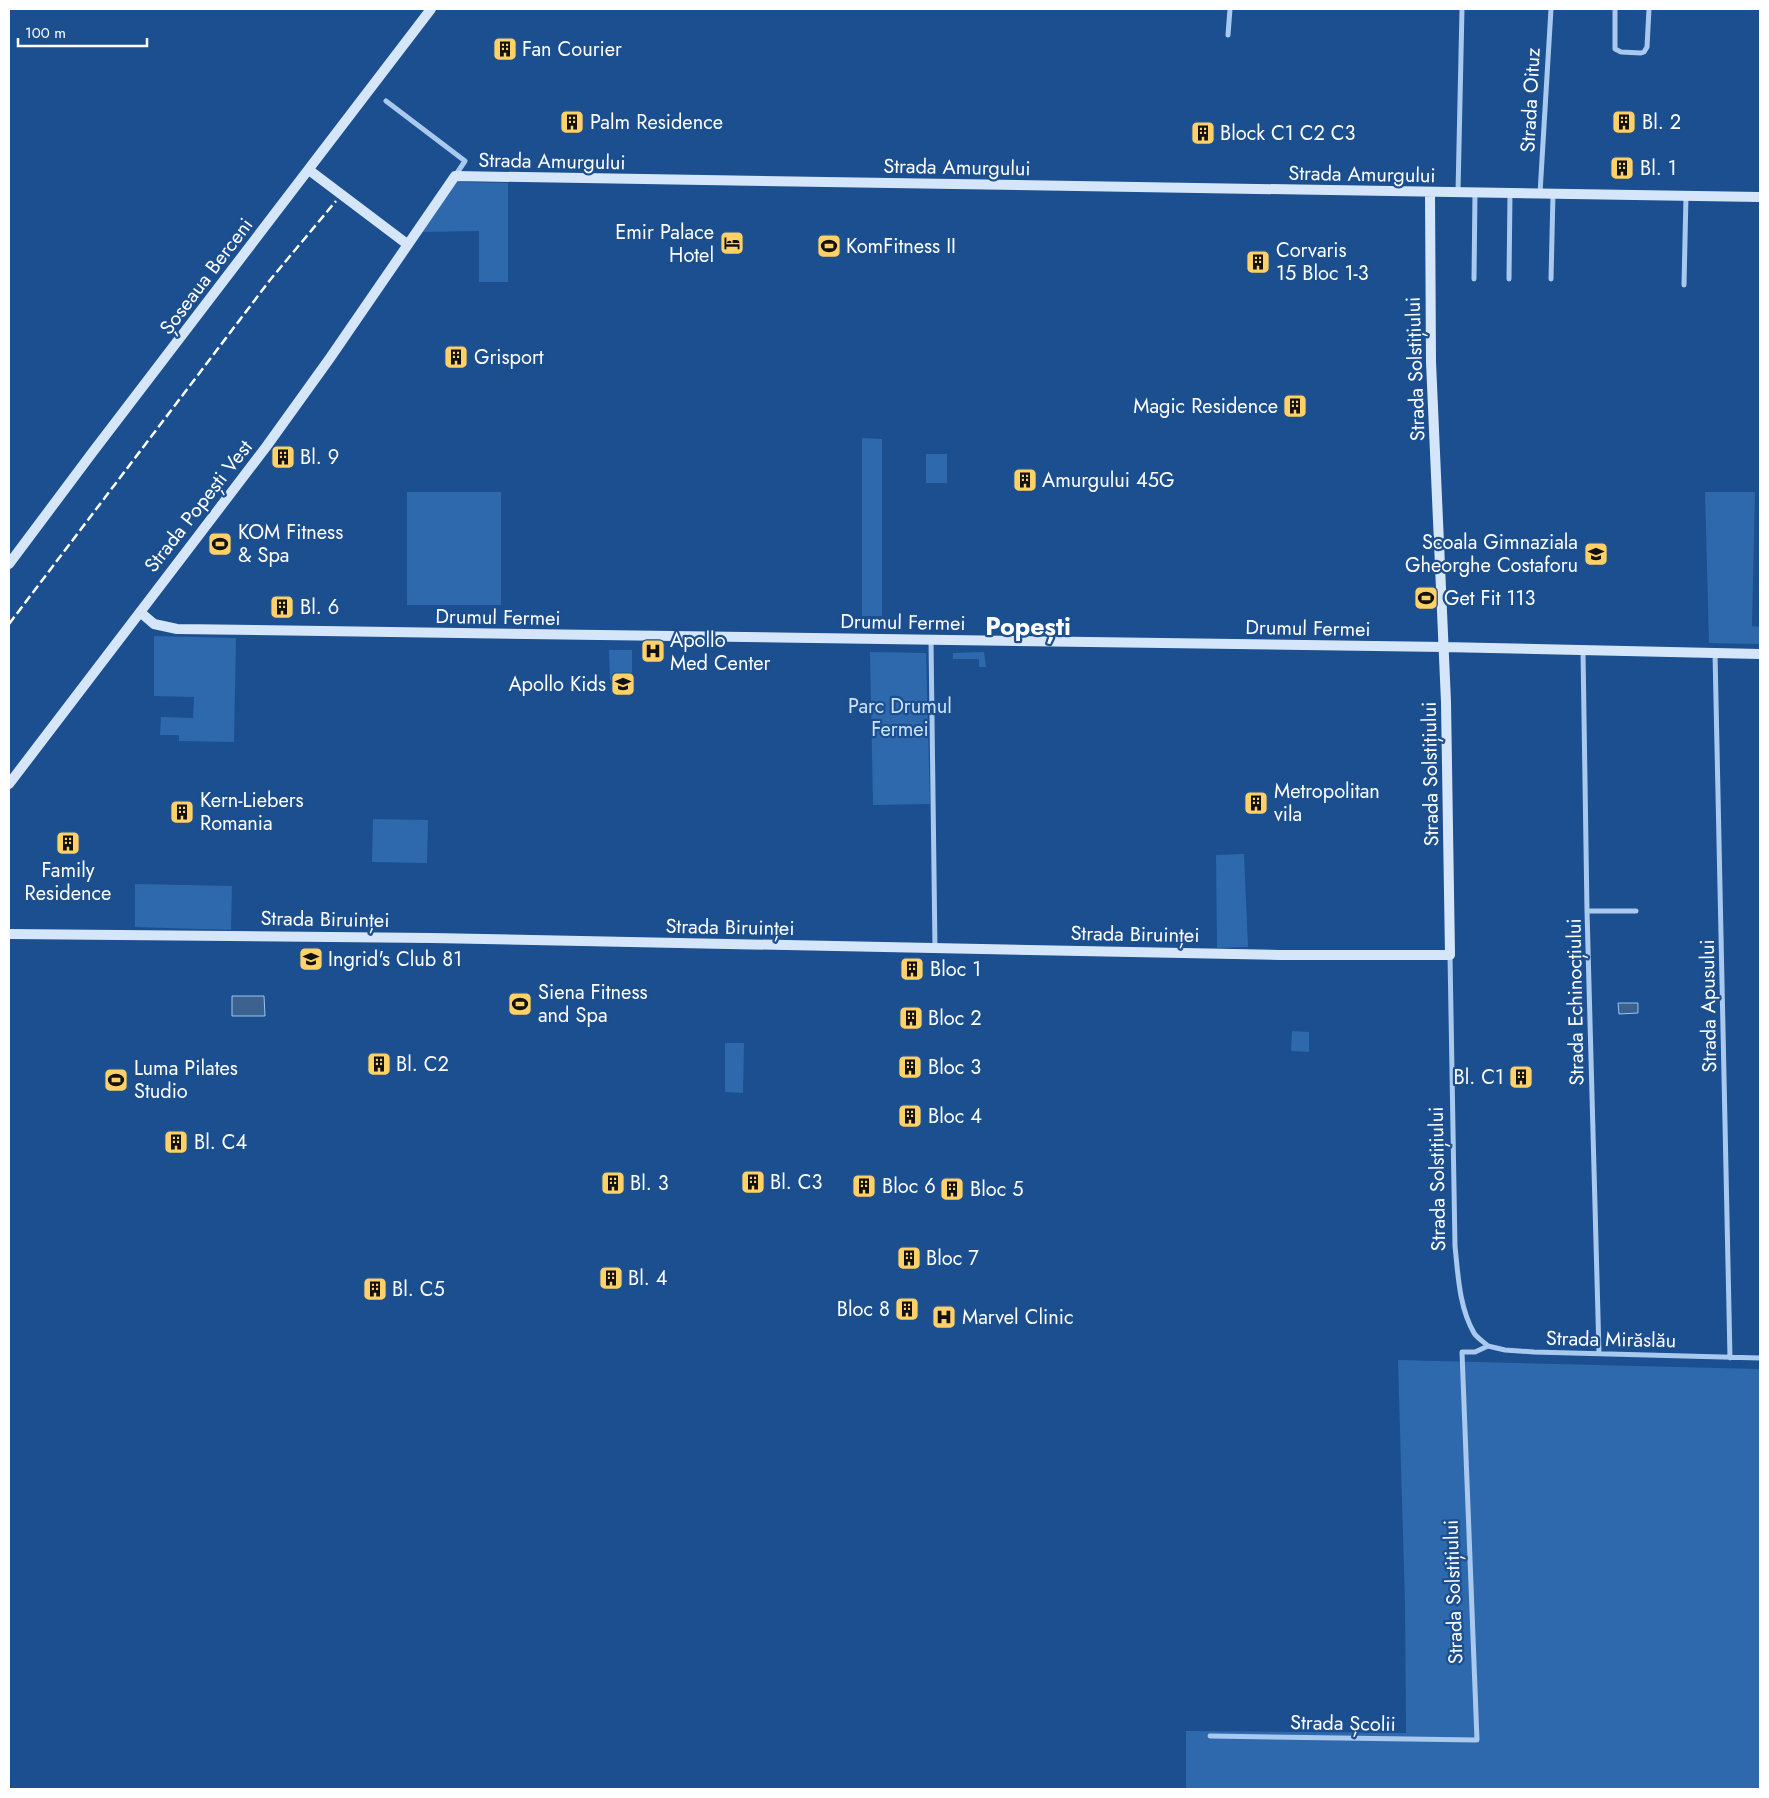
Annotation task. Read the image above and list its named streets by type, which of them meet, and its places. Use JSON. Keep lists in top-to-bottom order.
{
  "streets": {
    "street": [
      "Strada Oituz",
      "Strada Amurgului",
      "Șoseaua Berceni",
      "Strada Solstițiului",
      "Strada Popești Vest",
      "Drumul Fermei",
      "Strada Biruinței",
      "Strada Echinocțiului",
      "Strada Apusului",
      "Strada Mirăslău",
      "Strada Școlii"
    ]
  },
  "crossings": [
    ["Strada Oituz", "Strada Amurgului"],
    ["Strada Amurgului", "Strada Solstițiului"],
    ["Strada Amurgului", "Strada Popești Vest"],
    ["Strada Solstițiului", "Drumul Fermei"],
    ["Strada Solstițiului", "Strada Biruinței"],
    ["Strada Solstițiului", "Strada Mirăslău"],
    ["Strada Solstițiului", "Strada Școlii"],
    ["Strada Popești Vest", "Drumul Fermei"],
    ["Drumul Fermei", "Strada Echinocțiului"],
    ["Drumul Fermei", "Strada Apusului"],
    ["Strada Echinocțiului", "Strada Mirăslău"],
    ["Strada Apusului", "Strada Mirăslău"]
  ],
  "districts": ["Popești"],
  "parks": ["Parc Drumul Fermei"],
  "places": {
    "building": [
      "Fan Courier",
      "Palm Residence",
      "Bl. 2",
      "Block C1 C2 C3",
      "Bl. 1",
      "Corvaris 15 Bloc 1-3",
      "Grisport",
      "Magic Residence",
      "Bl. 9",
      "Amurgului 45G",
      "Bl. 6",
      "Metropolitan vila",
      "Kern-Liebers Romania",
      "Family Residence",
      "Bloc 1",
      "Bloc 2",
      "Bl. C2",
      "Bloc 3",
      "Bl. C1",
      "Bloc 4",
      "Bl. C4",
      "Bl. C3",
      "Bl. 3",
      "Bloc 6",
      "Bloc 5",
      "Bloc 7",
      "Bl. 4",
      "Bl. C5",
      "Bloc 8"
    ],
    "hotel": ["Emir Palace Hotel"],
    "sports": [
      "KomFitness II",
      "KOM Fitness & Spa",
      "Get Fit 113",
      "Siena Fitness and Spa",
      "Luma Pilates Studio"
    ],
    "school or university": ["Scoala Gimnaziala Gheorghe Costaforu", "Apollo Kids", "Ingrid's Club 81"],
    "hospital": ["Apollo Med Center", "Marvel Clinic"]
  },
  "scale_bar": "100 m"
}
